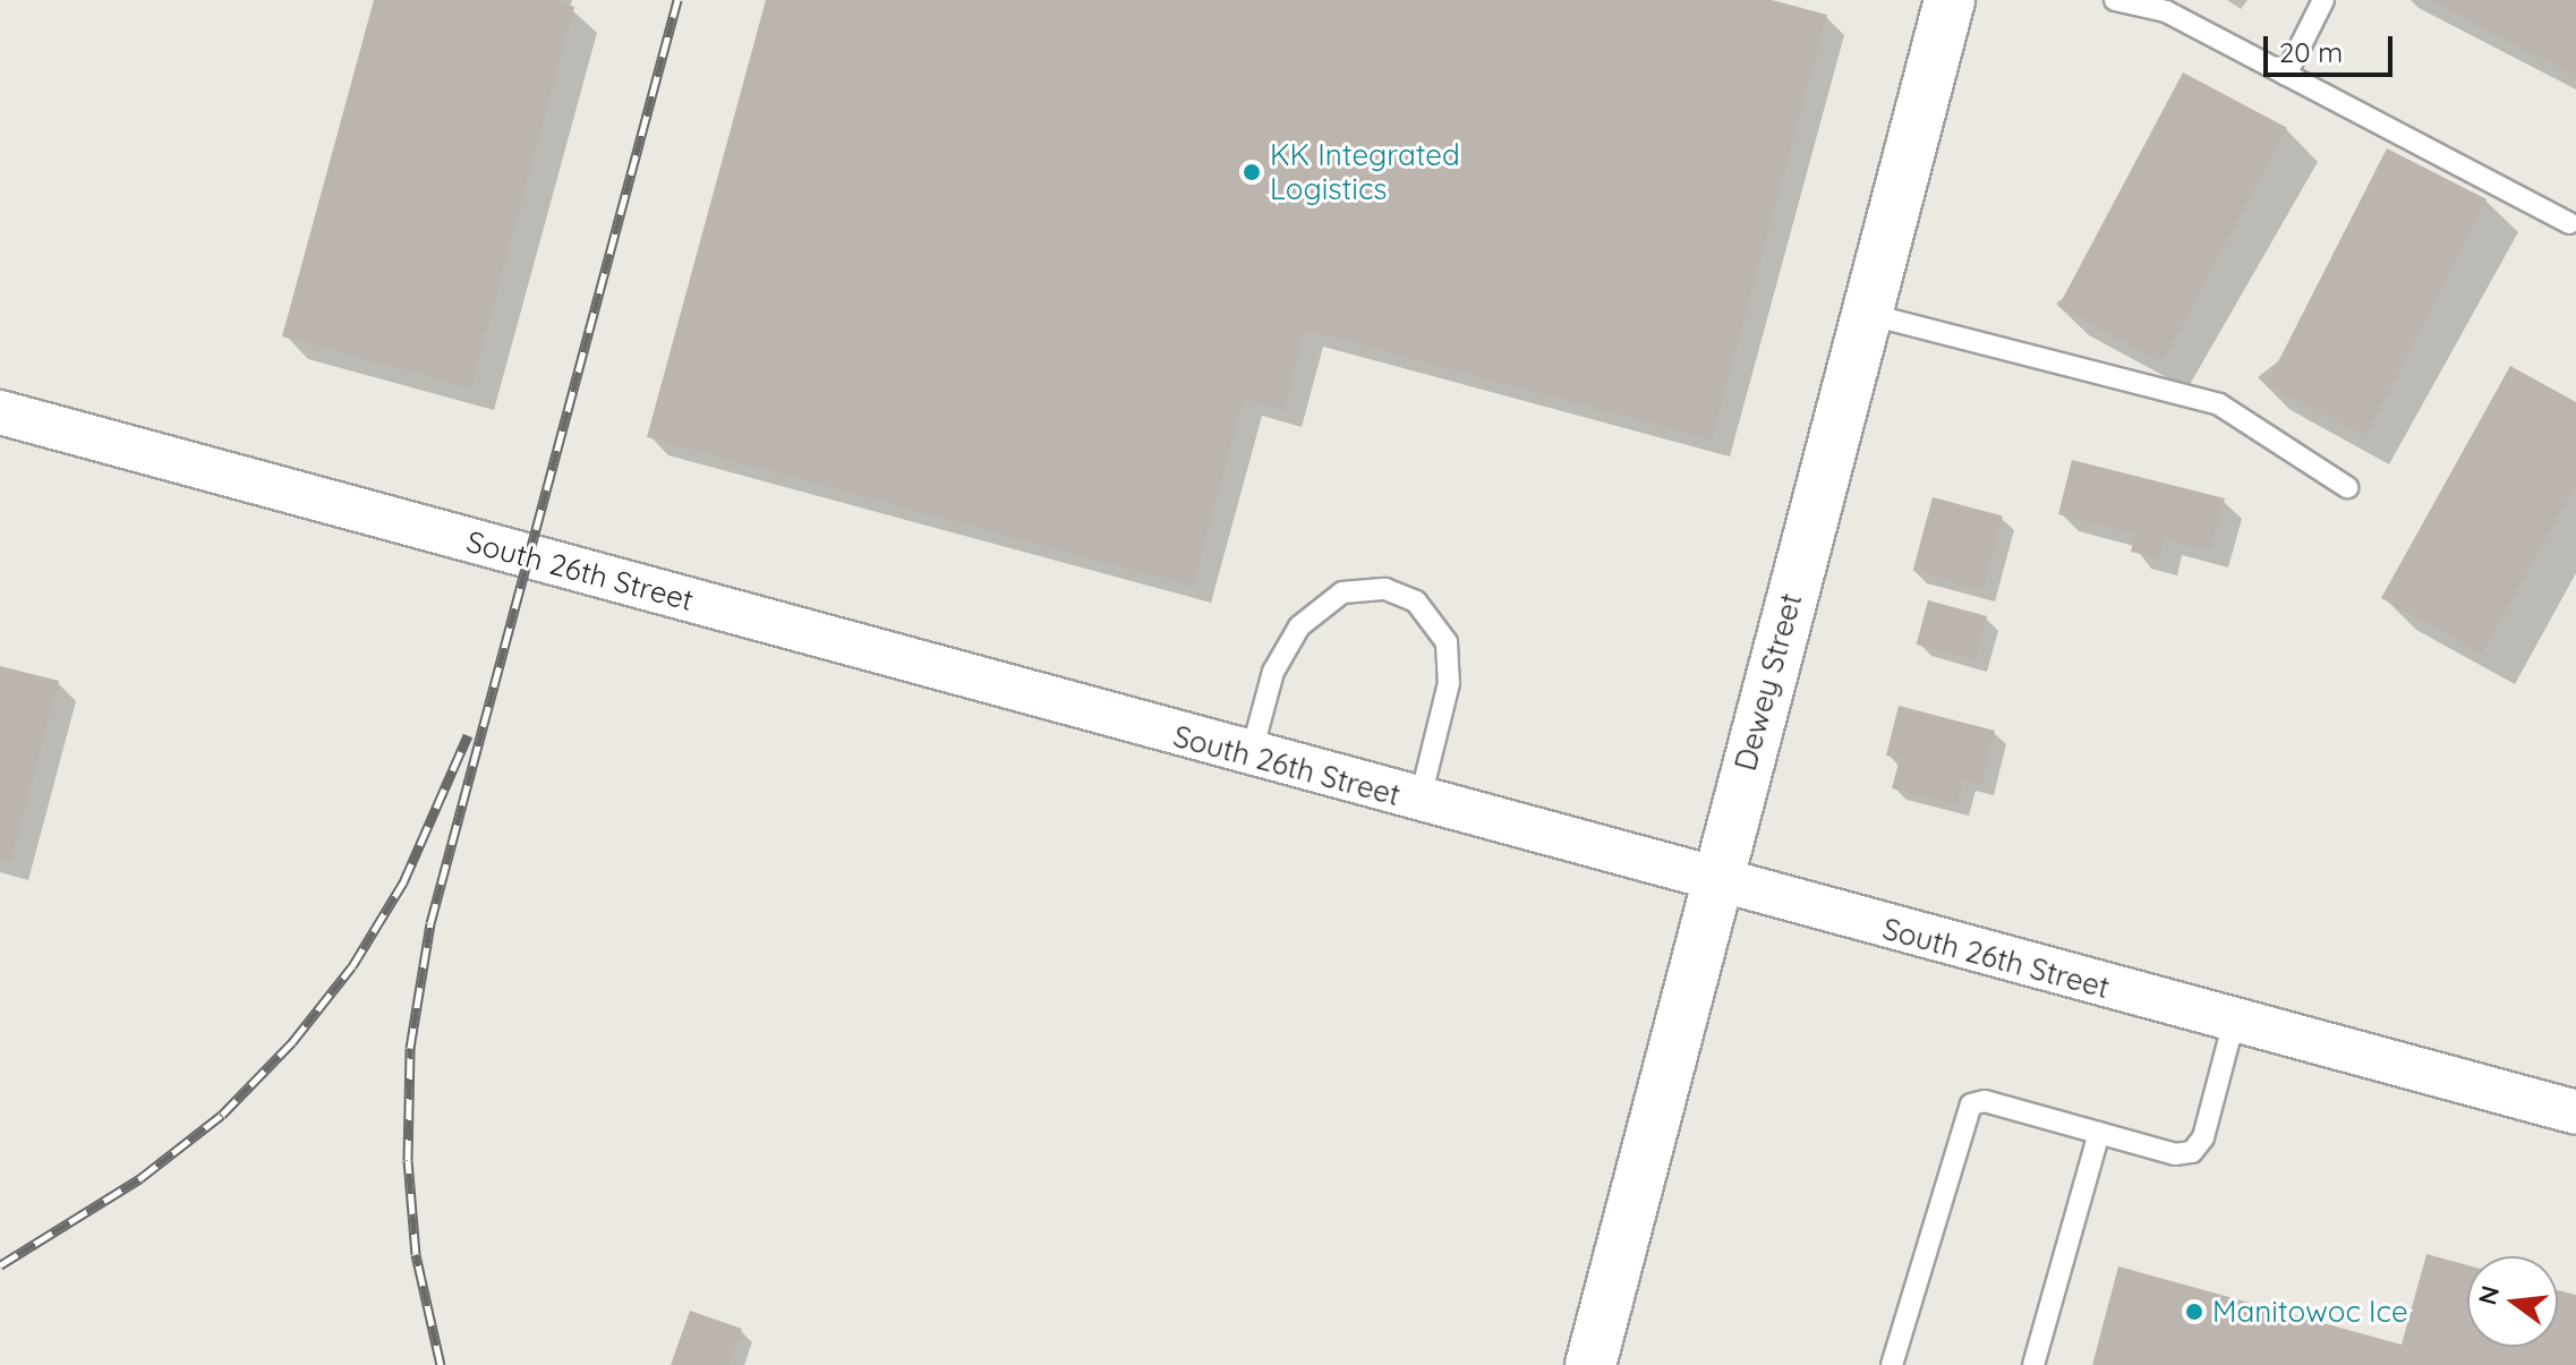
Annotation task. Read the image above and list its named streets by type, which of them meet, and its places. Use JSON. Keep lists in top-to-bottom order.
{
  "streets": {
    "street": ["South 26th Street", "Dewey Street"]
  },
  "crossings": [
    ["South 26th Street", "Dewey Street"]
  ],
  "places": ["KK Integrated Logistics", "Manitowoc Ice"],
  "scale_bar": "20 m",
  "north": "left"
}
